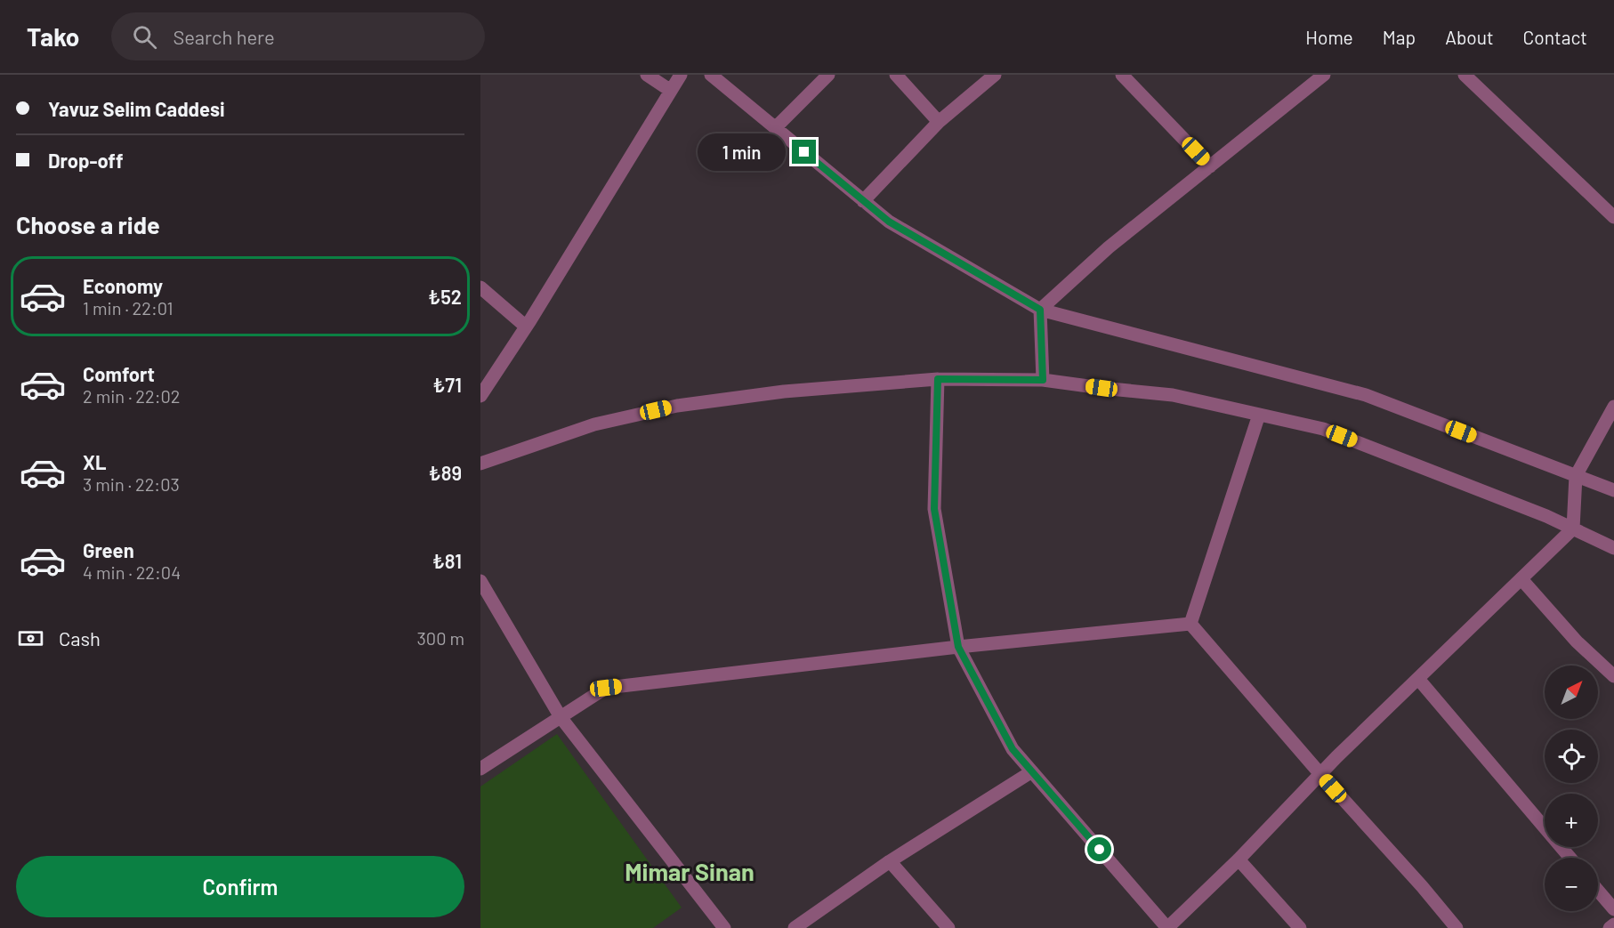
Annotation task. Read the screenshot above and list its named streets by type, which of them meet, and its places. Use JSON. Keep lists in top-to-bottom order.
{
  "districts": ["Mimar Sinan"],
  "north": "top right",
  "page": {
    "header": "Tako",
    "search": "Search here",
    "nav": [
      "Home",
      "Map",
      "About",
      "Contact"
    ],
    "banner": ["Yavuz Selim Caddesi", "Drop-off"],
    "bubble": "1 min",
    "heading": "Choose a ride",
    "list": [
      {
        "name": "Economy",
        "note": "1 min · 22:01",
        "value": "₺52"
      },
      {
        "name": "Comfort",
        "note": "2 min · 22:02",
        "value": "₺71"
      },
      {
        "name": "XL",
        "note": "3 min · 22:03",
        "value": "₺89"
      },
      {
        "name": "Green",
        "note": "4 min · 22:04",
        "value": "₺81"
      }
    ],
    "pay": ["Cash", "300 m"],
    "map_buttons": ["+", "−"],
    "buttons": "Confirm"
  }
}
